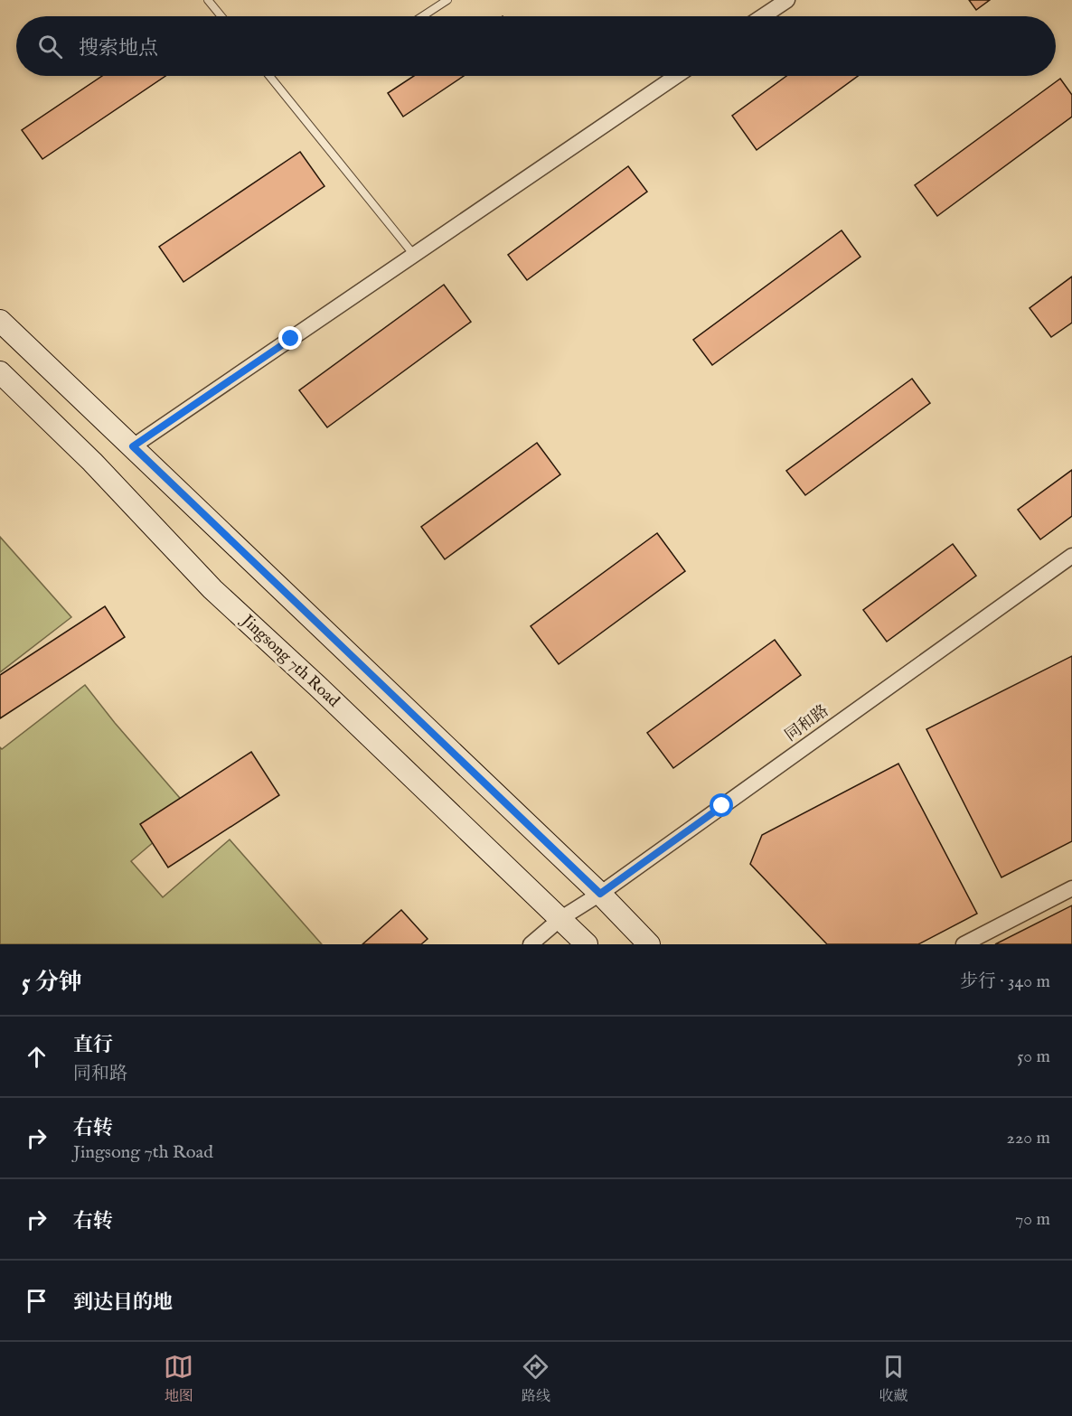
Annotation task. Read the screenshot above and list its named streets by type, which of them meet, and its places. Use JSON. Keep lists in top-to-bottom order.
{
  "streets": {
    "main road": ["Jingsong 7th Road"],
    "street": ["同和路"]
  },
  "crossings": [
    ["Jingsong 7th Road", "同和路"]
  ],
  "page": {
    "search": "搜索地点",
    "heading": ["5 分钟", "步行 · 340 m"],
    "list": [
      ["直行", "同和路", "50 m"],
      ["右转", "Jingsong 7th Road", "220 m"],
      ["右转", "70 m"],
      "到达目的地"
    ],
    "nav": ["地图", "路线", "收藏"]
  }
}
